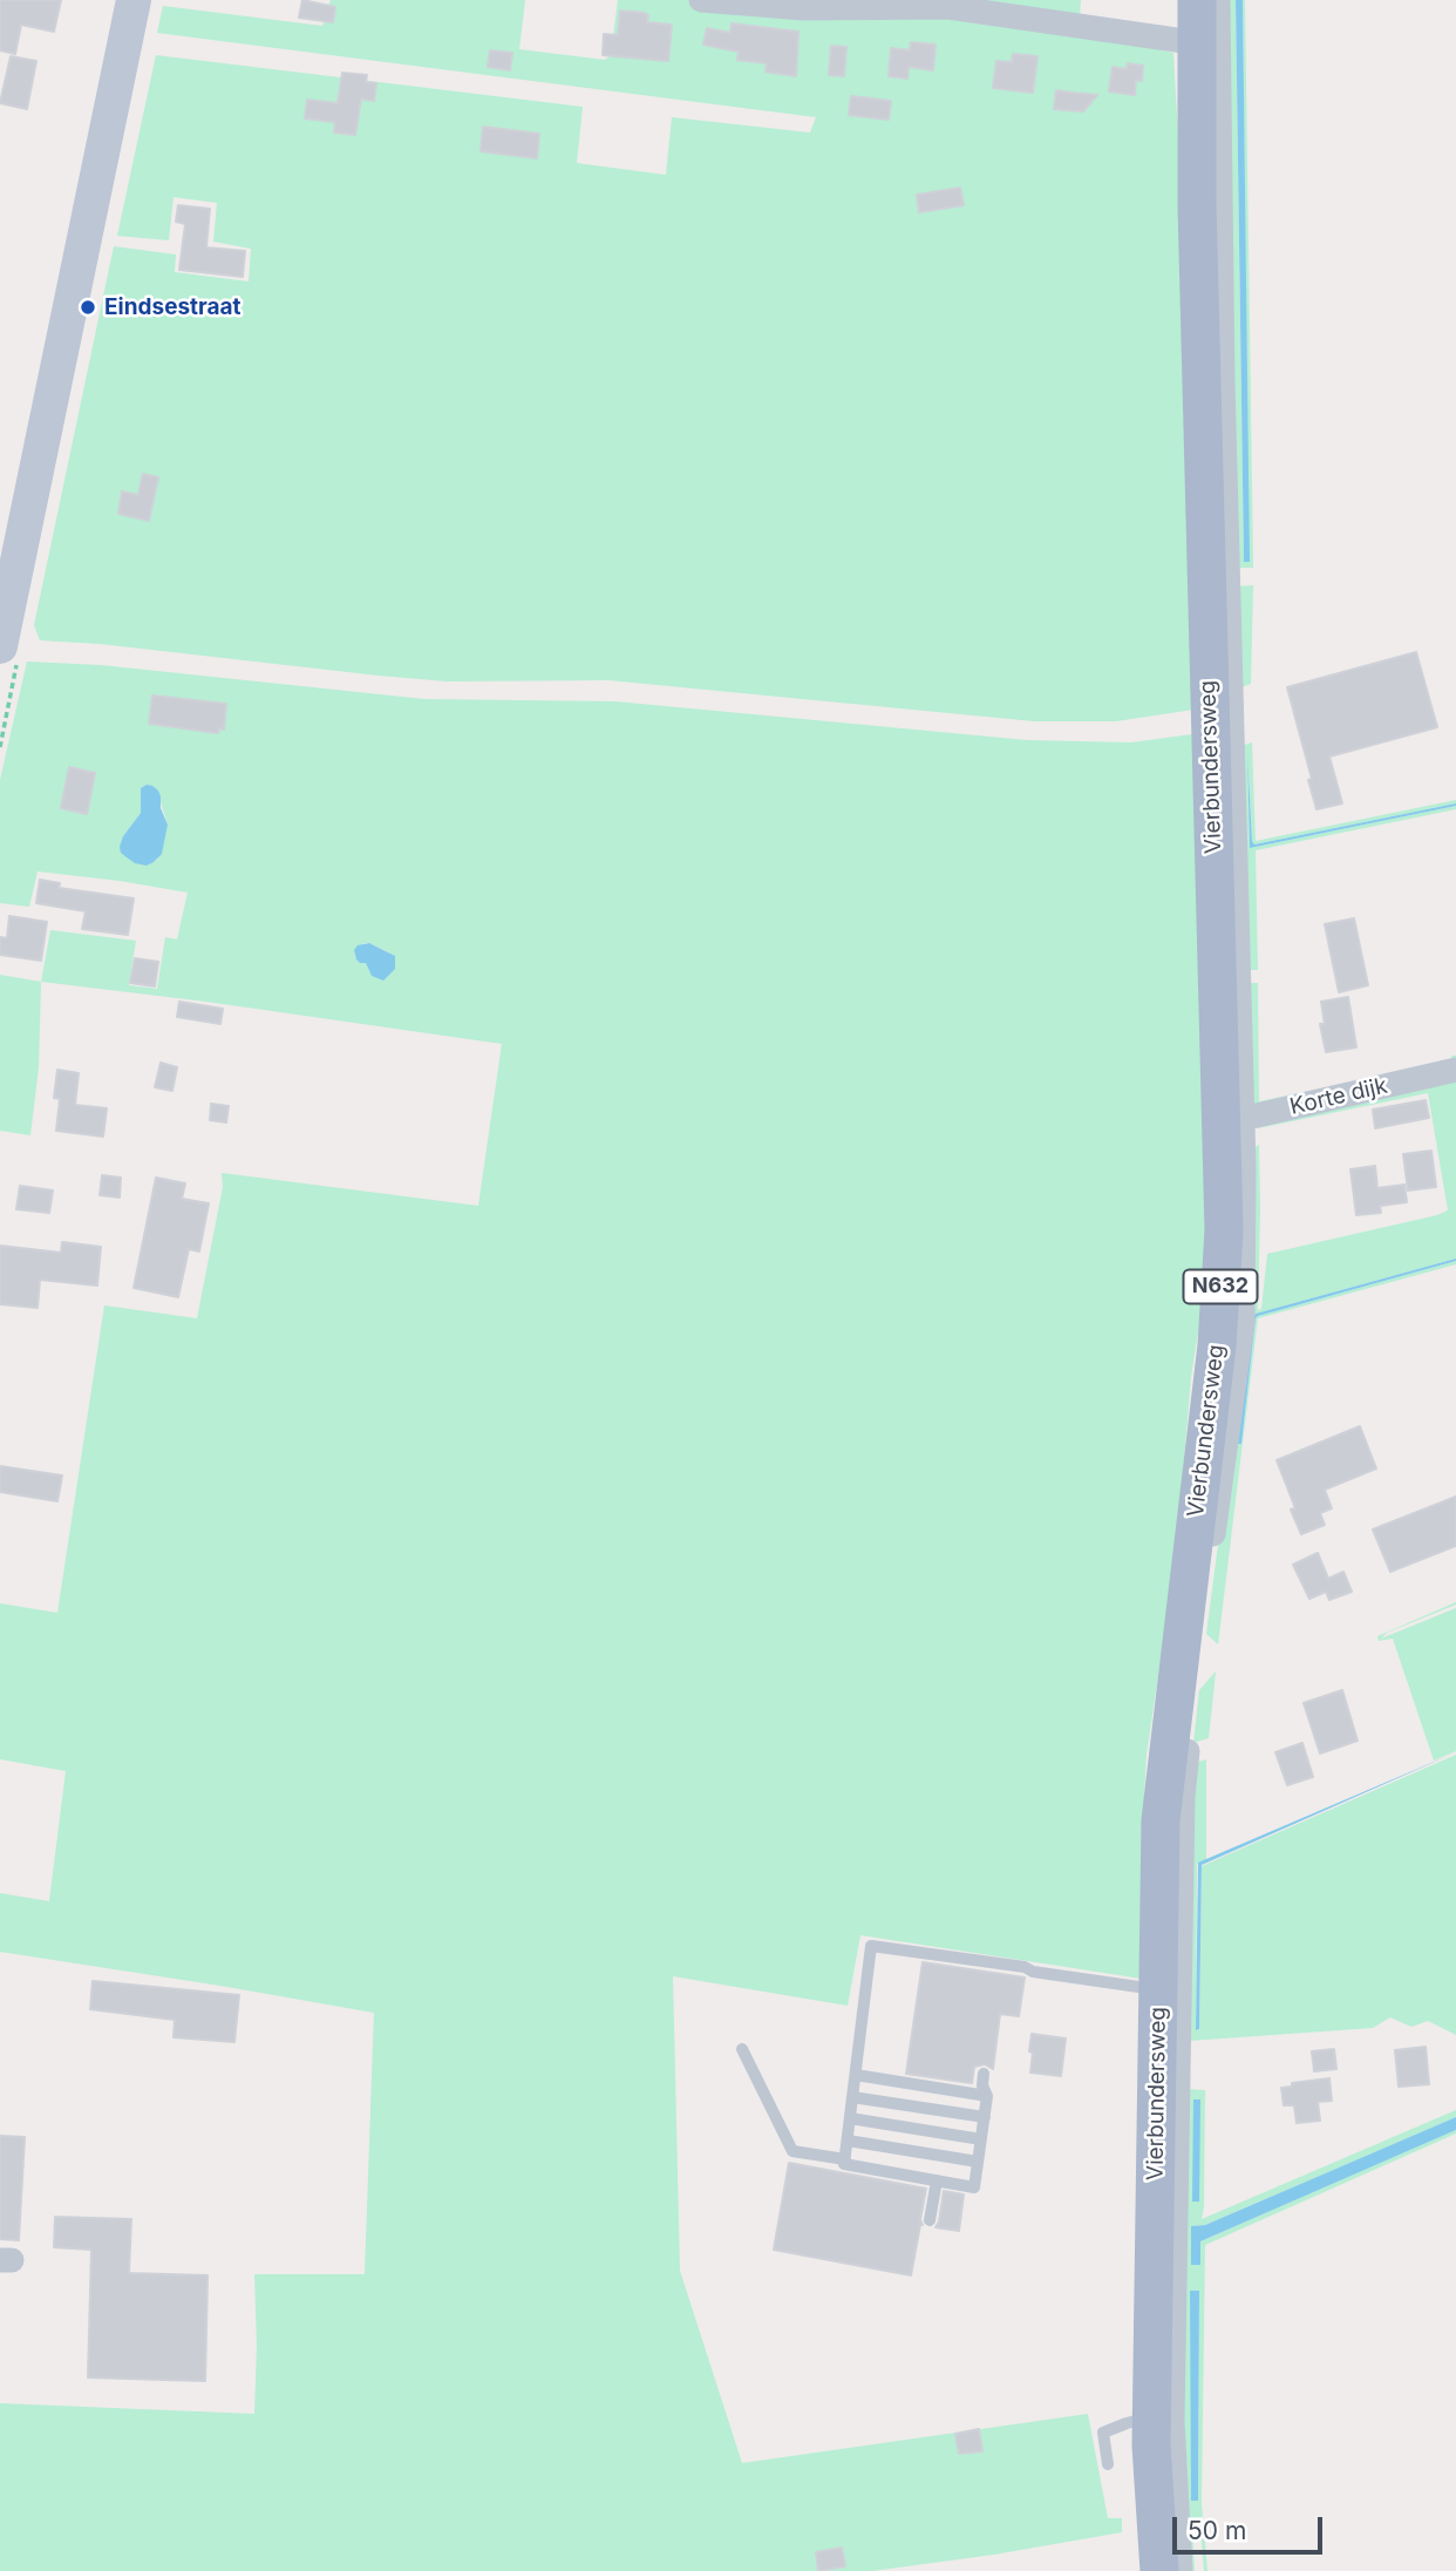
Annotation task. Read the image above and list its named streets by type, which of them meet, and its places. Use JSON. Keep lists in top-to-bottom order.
{
  "streets": {
    "main road": ["Vierbundersweg", "N632"],
    "street": ["Korte dijk"]
  },
  "crossings": [
    ["Vierbundersweg", "Korte dijk"]
  ],
  "places": ["Eindsestraat"],
  "scale_bar": "50 m"
}
